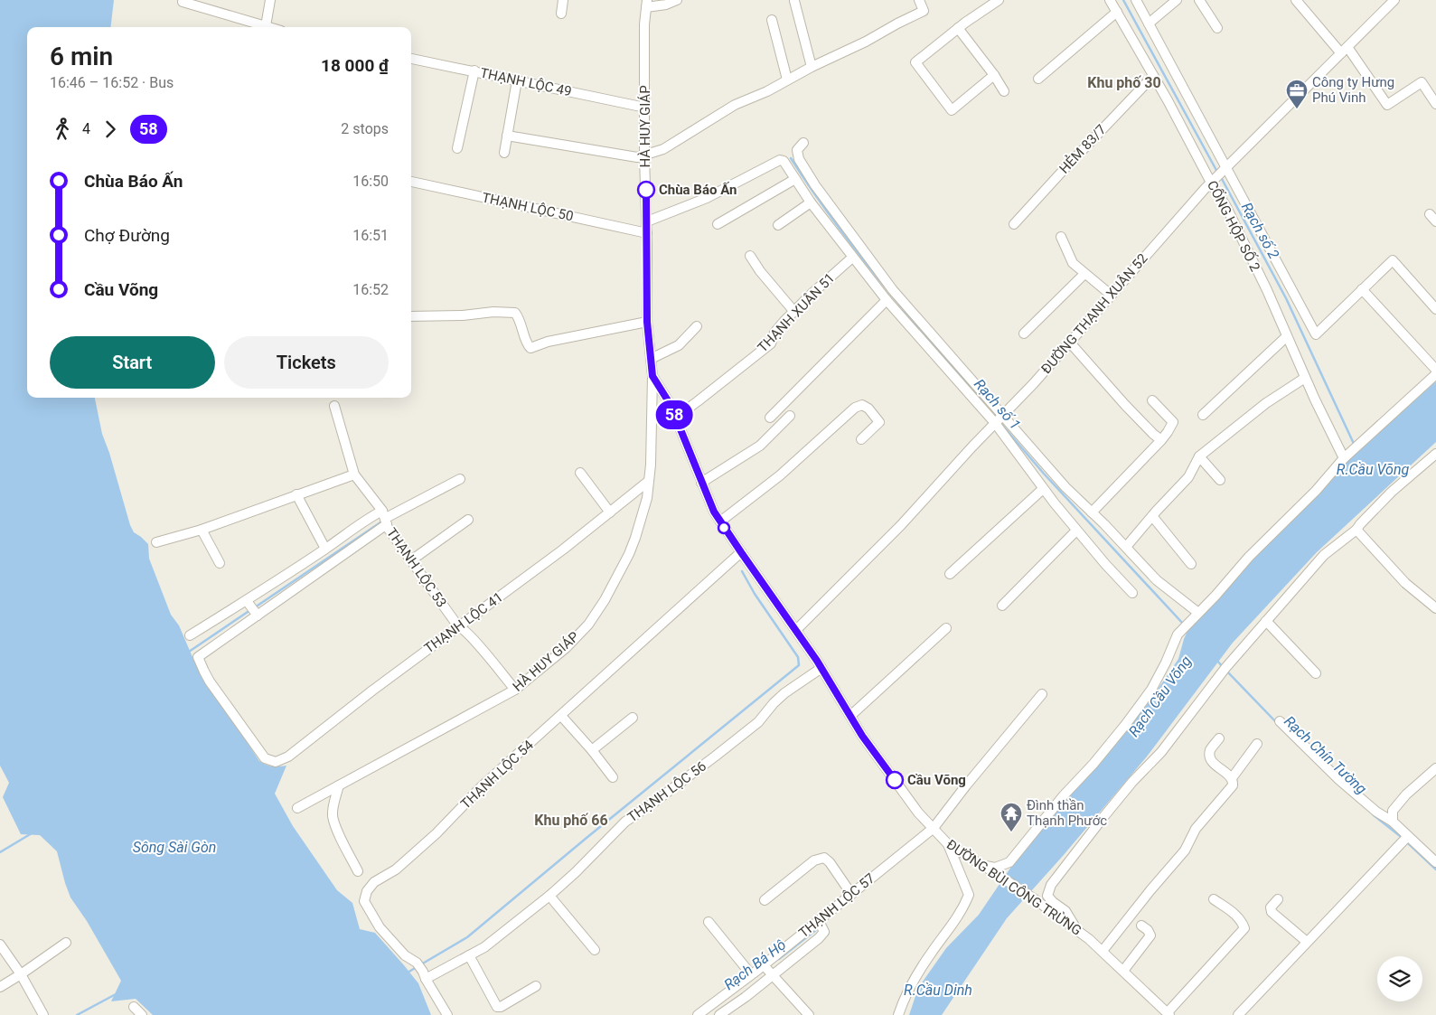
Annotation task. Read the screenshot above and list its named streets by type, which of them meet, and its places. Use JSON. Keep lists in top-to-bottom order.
{
  "streets": {
    "street": [
      "THẠNH LỘC 49",
      "HÀ HUY GIÁP",
      "HẺM 83/7",
      "THẠNH LỘC 50",
      "CỐNG HỘP SỐ 2",
      "THẠNH XUÂN 51",
      "ĐƯỜNG THẠNH XUÂN 52",
      "THẠNH LỘC 53",
      "THẠNH LỘC 41",
      "THẠNH LỘC 54",
      "THẠNH LỘC 56",
      "ĐƯỜNG BÙI CÔNG TRỪNG",
      "THẠNH LỘC 57"
    ]
  },
  "crossings": [
    ["THẠNH LỘC 49", "HÀ HUY GIÁP"],
    ["HÀ HUY GIÁP", "THẠNH LỘC 50"],
    ["HÀ HUY GIÁP", "THẠNH LỘC 53"],
    ["HÀ HUY GIÁP", "THẠNH LỘC 41"],
    ["HÀ HUY GIÁP", "ĐƯỜNG BÙI CÔNG TRỪNG"],
    ["HẺM 83/7", "CỐNG HỘP SỐ 2"],
    ["CỐNG HỘP SỐ 2", "ĐƯỜNG THẠNH XUÂN 52"],
    ["THẠNH XUÂN 51", "ĐƯỜNG BÙI CÔNG TRỪNG"],
    ["ĐƯỜNG THẠNH XUÂN 52", "ĐƯỜNG BÙI CÔNG TRỪNG"],
    ["THẠNH LỘC 53", "THẠNH LỘC 41"],
    ["THẠNH LỘC 54", "THẠNH LỘC 56"],
    ["THẠNH LỘC 54", "ĐƯỜNG BÙI CÔNG TRỪNG"],
    ["THẠNH LỘC 56", "ĐƯỜNG BÙI CÔNG TRỪNG"],
    ["ĐƯỜNG BÙI CÔNG TRỪNG", "THẠNH LỘC 57"]
  ],
  "districts": ["Khu phố 30", "Khu phố 66"],
  "water": [
    "Rạch số 2",
    "Rạch số 1",
    "R.Cầu Võng",
    "Rạch Cầu Võng",
    "Rạch Chín Tường",
    "Sông Sài Gòn",
    "Rạch Bá Hộ",
    "R.Cầu Dinh"
  ],
  "places": {
    "office": ["Công ty Hưng Phú Vinh"],
    "other": ["Chùa Báo Ấn", "Cầu Võng"],
    "temple": ["Đình thần Thạnh Phước"]
  },
  "lines": ["bus line 58"],
  "page": {
    "on_map": "58",
    "heading": ["6 min", "16:46 – 16:52 · Bus", "18 000 ₫"],
    "legs": ["4", "58", "2 stops"],
    "list": [
      {
        "name": "Chùa Báo Ấn",
        "value": "16:50"
      },
      {
        "name": "Chợ Đường",
        "value": "16:51"
      },
      {
        "name": "Cầu Võng",
        "value": "16:52"
      }
    ],
    "buttons": ["Start", "Tickets"]
  }
}
